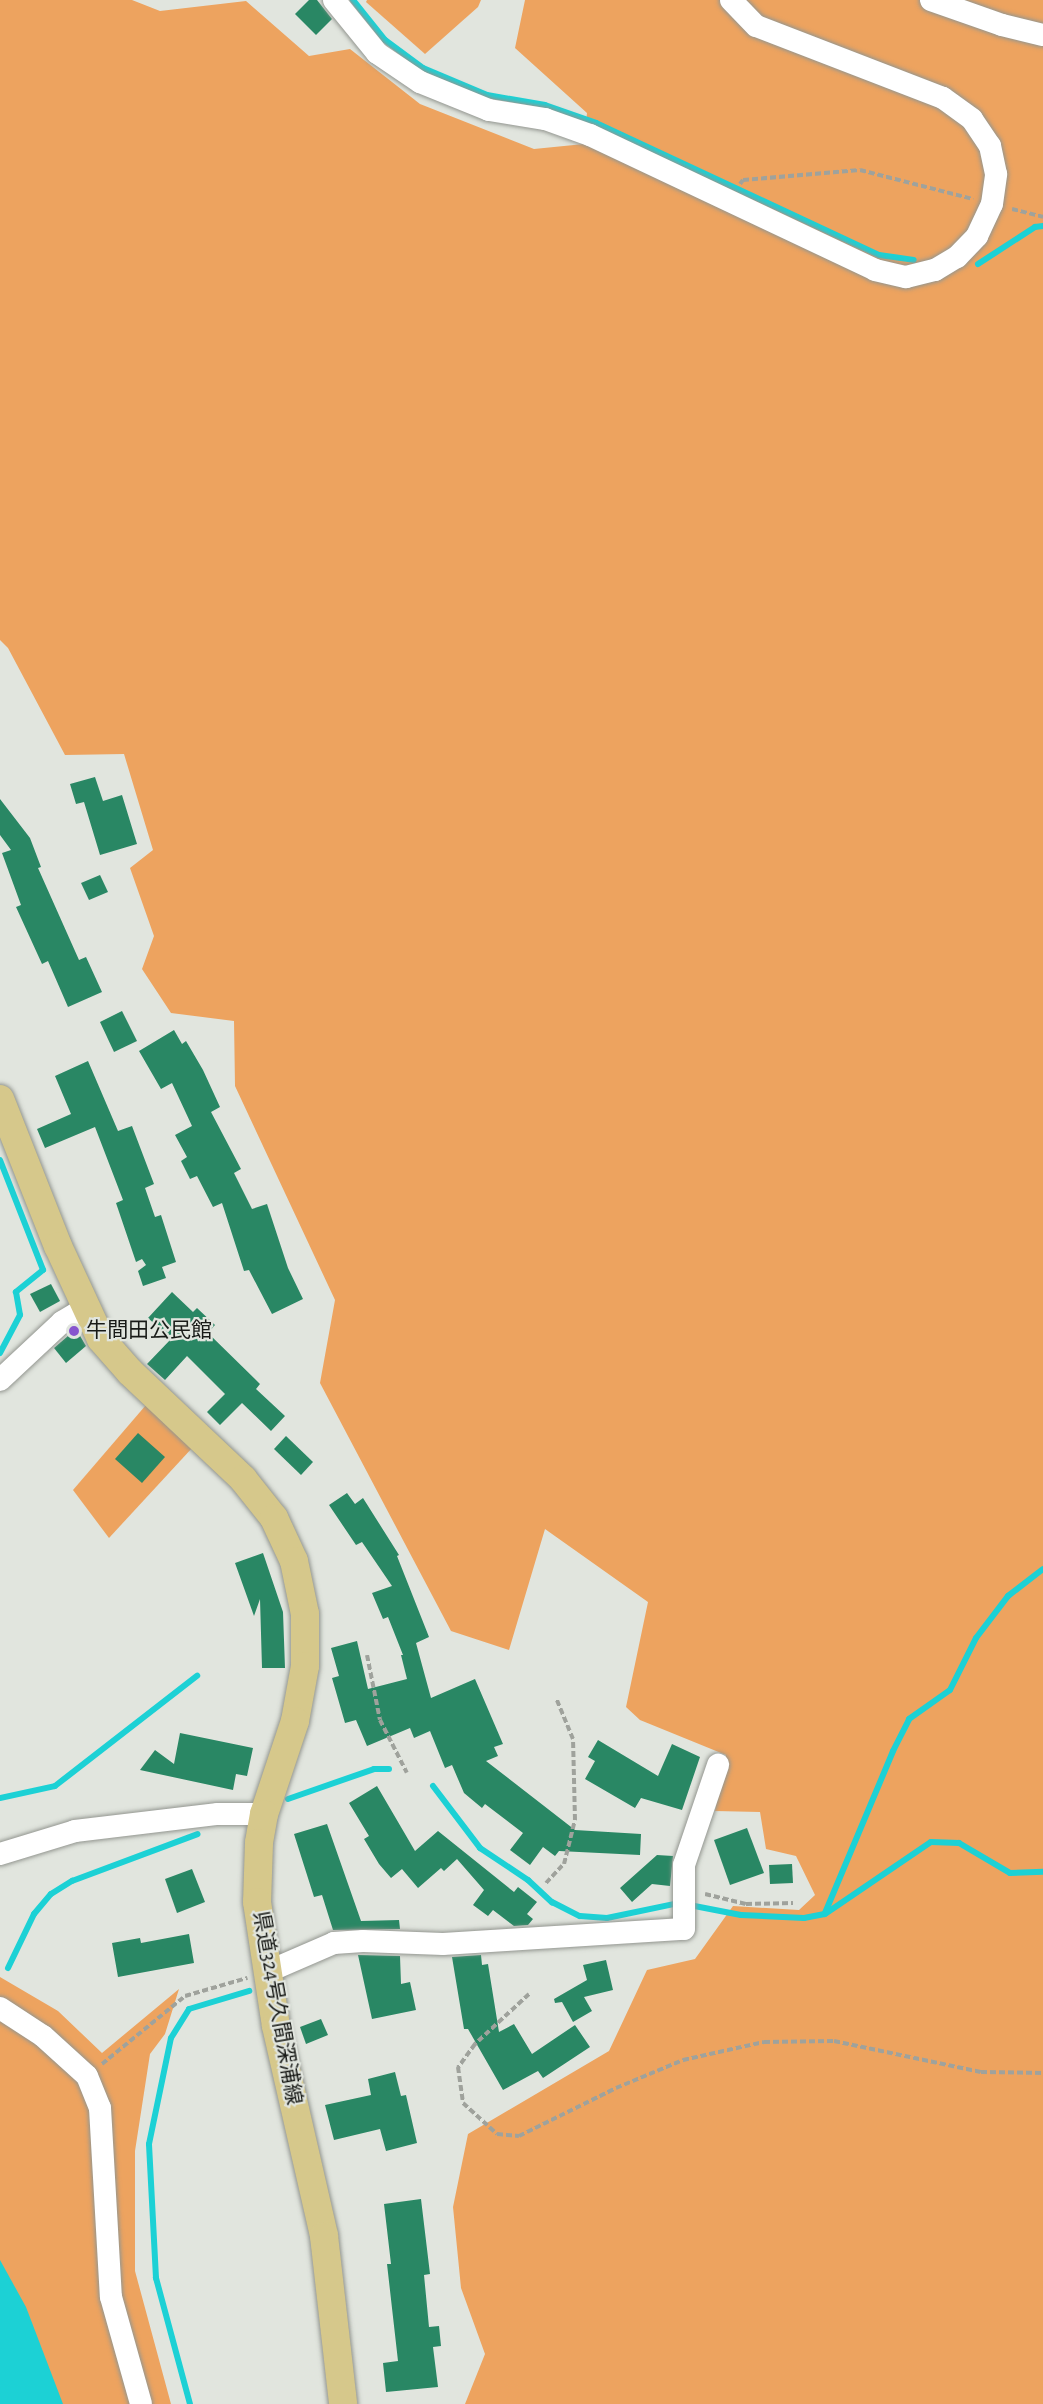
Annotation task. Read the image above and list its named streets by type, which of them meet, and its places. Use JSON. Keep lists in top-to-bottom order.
{
  "streets": {
    "main road": ["県道324号久間深浦線"]
  },
  "places": ["牛間田公民館"]
}
